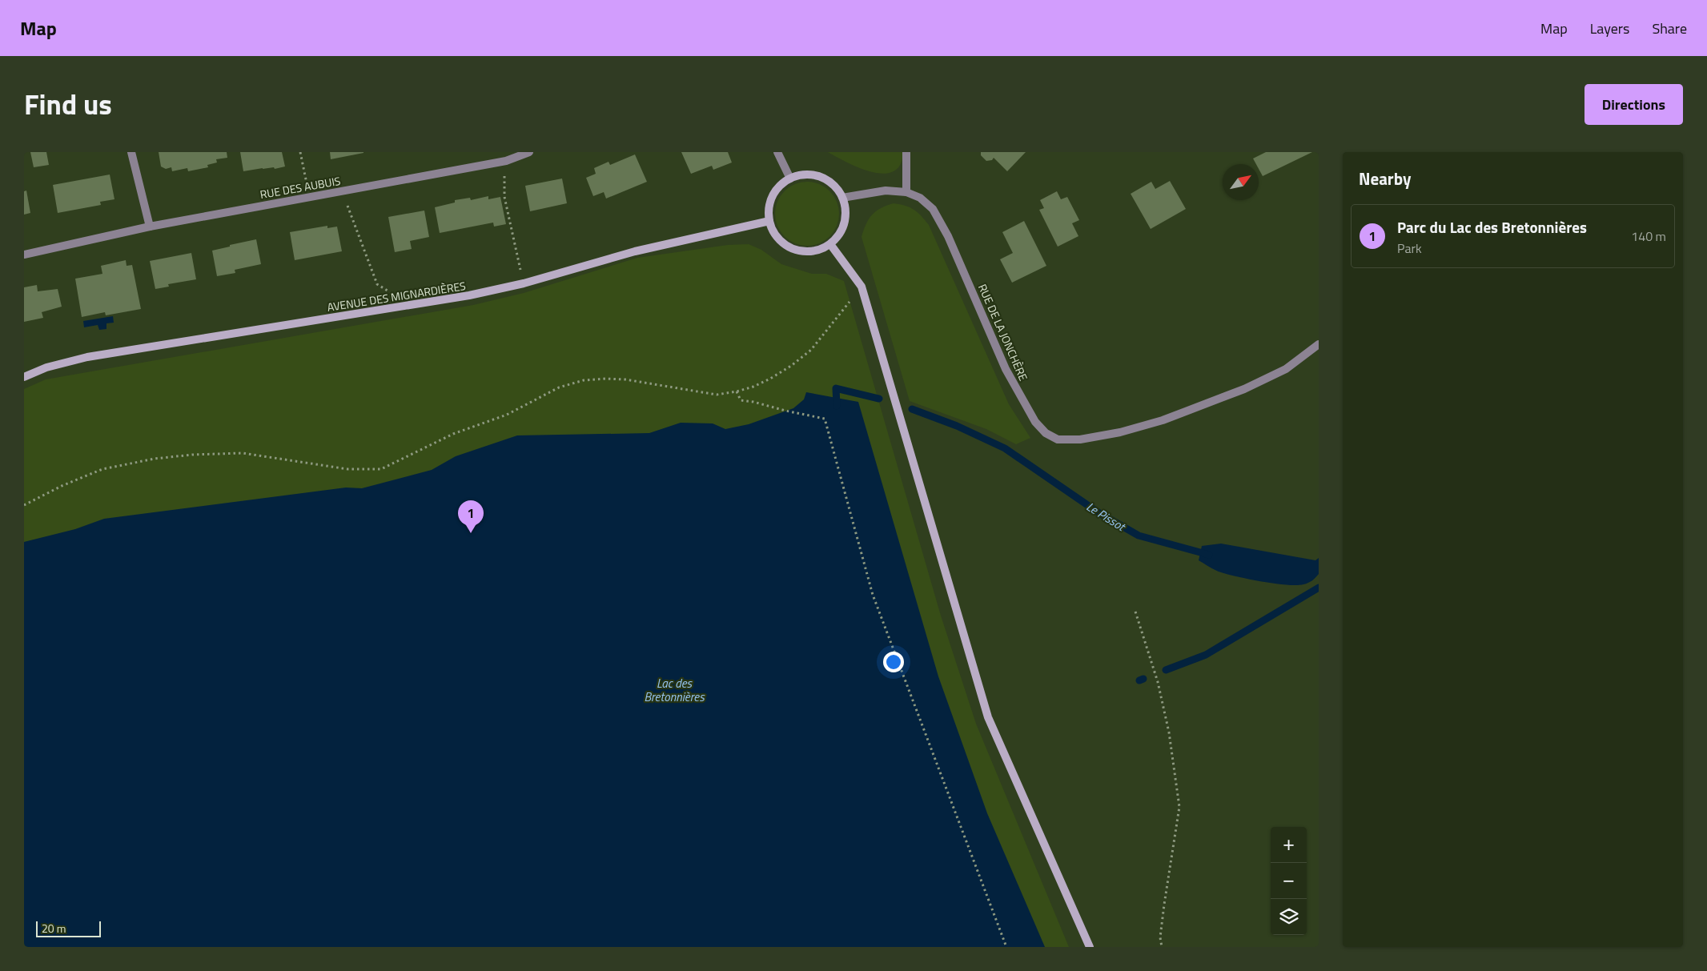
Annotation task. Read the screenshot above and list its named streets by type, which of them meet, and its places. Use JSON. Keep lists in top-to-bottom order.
{
  "streets": {
    "street": ["RUE DES AUBUIS", "AVENUE DES MIGNARDIÈRES", "RUE DE LA JONCHÈRE"]
  },
  "crossings": [
    ["AVENUE DES MIGNARDIÈRES", "RUE DE LA JONCHÈRE"]
  ],
  "water": ["Le Pissot", "Lac des Bretonnières"],
  "scale_bar": "20 m",
  "north": "top right",
  "page": {
    "header": "Map",
    "nav": ["Map", "Layers", "Share"],
    "title": "Find us",
    "buttons": "Directions",
    "heading": "Nearby",
    "list": [
      {
        "mark": "1",
        "name": "Parc du Lac des Bretonnières",
        "note": "Park",
        "value": "140 m"
      }
    ],
    "pins": "1",
    "map_buttons": ["+", "−"],
    "scale": "20 m"
  }
}
